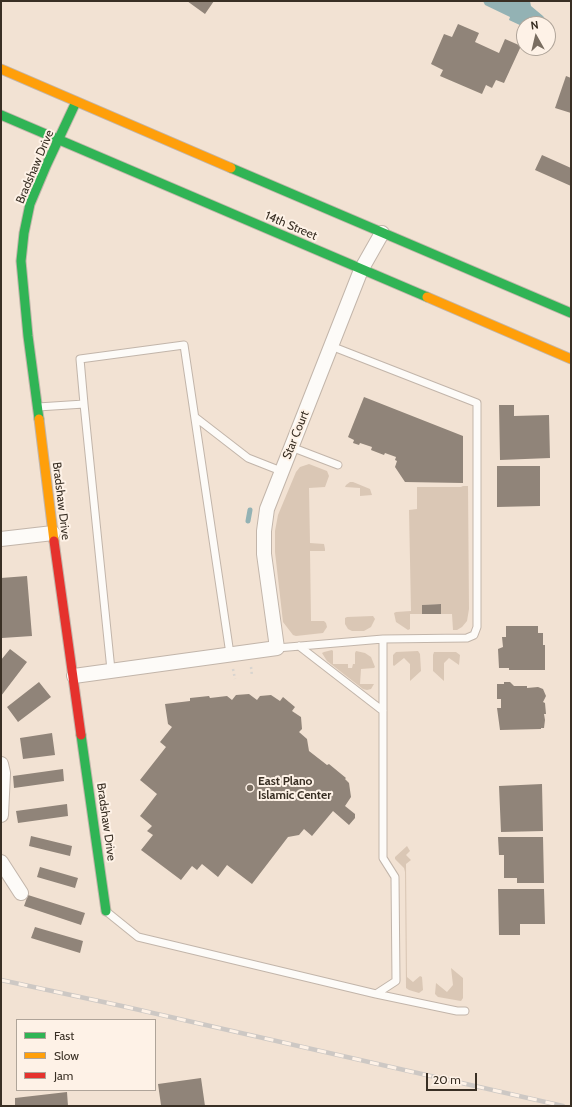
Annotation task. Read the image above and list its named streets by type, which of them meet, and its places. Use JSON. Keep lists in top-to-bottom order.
{
  "streets": {
    "main road": ["Bradshaw Drive", "14th Street"],
    "street": ["Star Court"]
  },
  "crossings": [
    ["Bradshaw Drive", "14th Street"],
    ["14th Street", "Star Court"]
  ],
  "places": ["East Plano Islamic Center"],
  "legend": ["Fast", "Slow", "Jam"],
  "scale_bar": "20 m",
  "north": "top"
}
